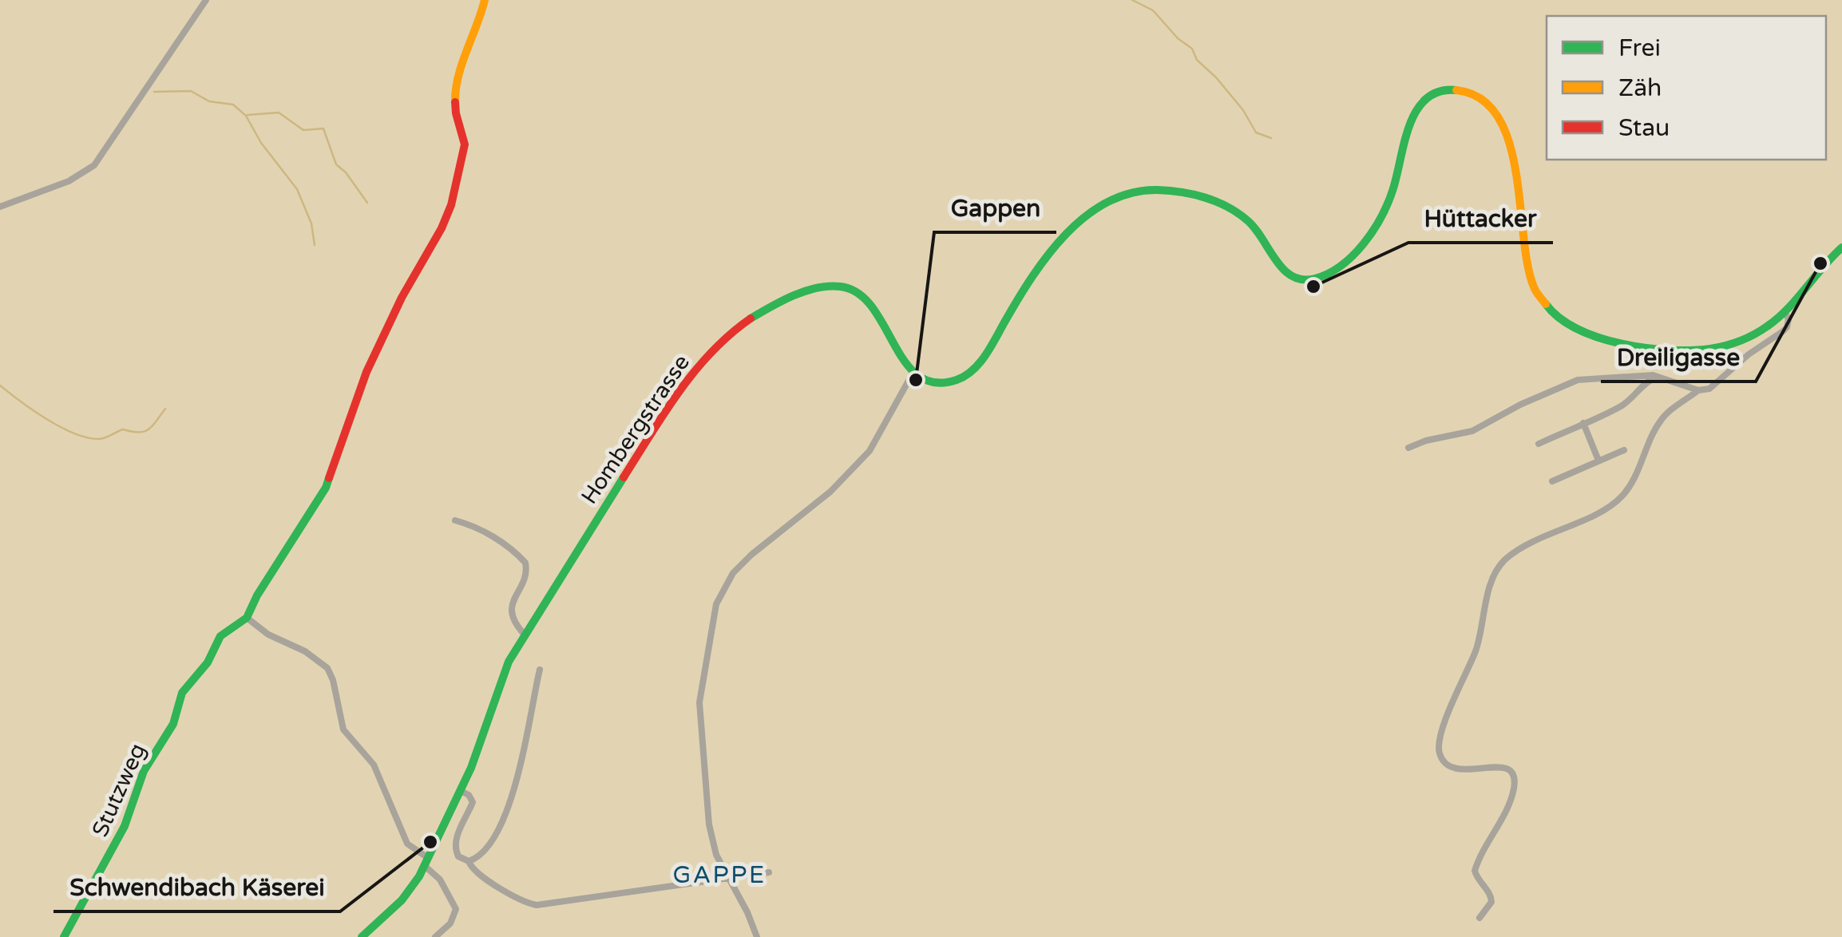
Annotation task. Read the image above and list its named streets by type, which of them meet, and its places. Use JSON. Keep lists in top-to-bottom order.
{
  "streets": {
    "street": ["Hombergstrasse", "Stutzweg"]
  },
  "districts": ["GAPPE"],
  "places": [
    "Dreiligasse",
    "Hüttacker",
    "Gappen",
    "Schwendibach Käserei"
  ],
  "legend": ["Frei", "Zäh", "Stau"]
}
